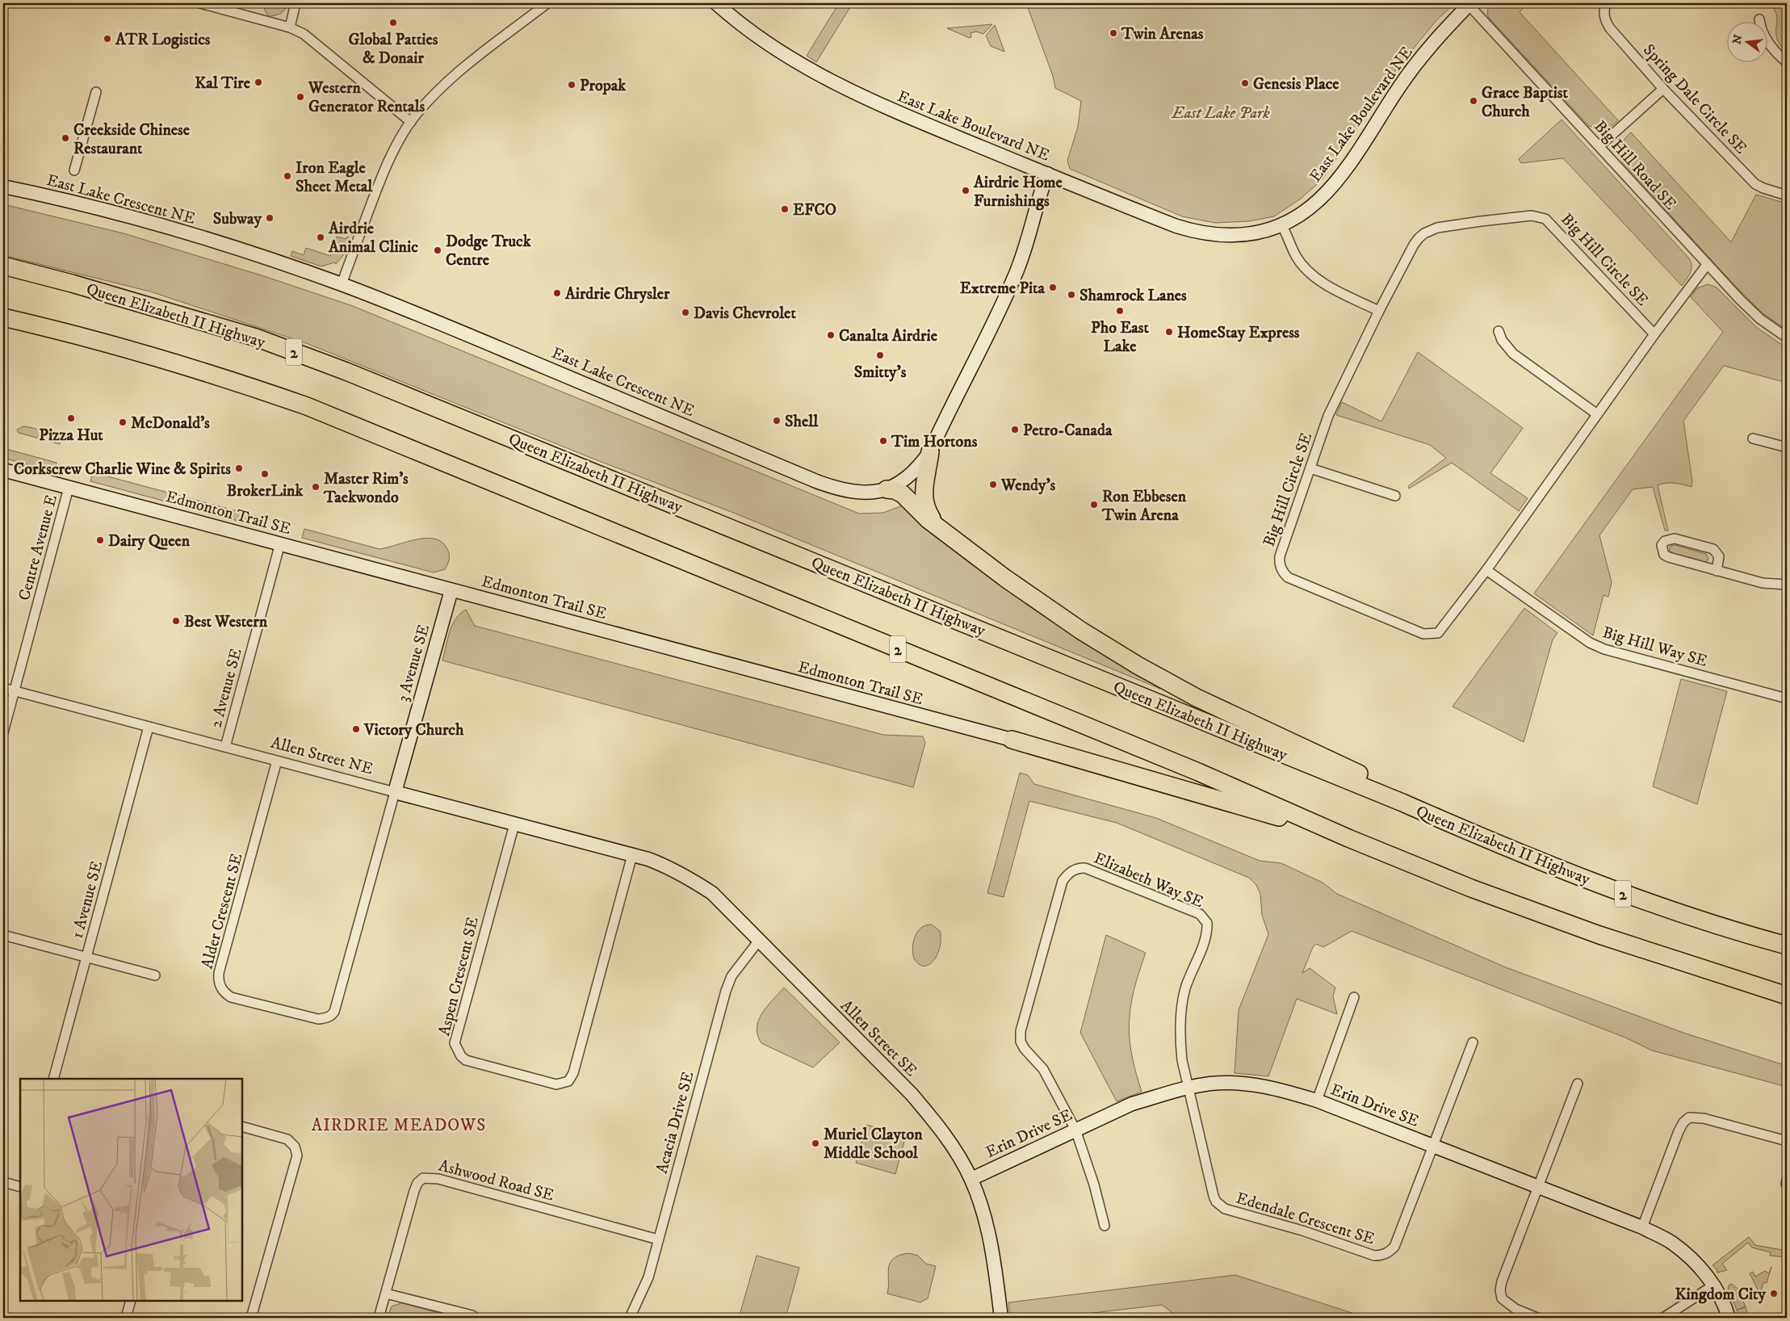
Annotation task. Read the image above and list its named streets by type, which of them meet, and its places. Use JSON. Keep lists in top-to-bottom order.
{
  "streets": {
    "highway": ["Queen Elizabeth II Highway", "2"],
    "street": [
      "Spring Dale Circle SE",
      "East Lake Boulevard NE",
      "Big Hill Road SE",
      "East Lake Crescent NE",
      "Big Hill Circle SE",
      "Edmonton Trail SE",
      "Centre Avenue E",
      "Big Hill Way SE",
      "3 Avenue SE",
      "2 Avenue SE",
      "Allen Street NE",
      "Elizabeth Way SE",
      "1 Avenue SE",
      "Alder Crescent SE",
      "Aspen Crescent SE",
      "Allen Street SE",
      "Erin Drive SE",
      "Acacia Drive SE",
      "Ashwood Road SE",
      "Edendale Crescent SE"
    ]
  },
  "crossings": [
    ["East Lake Boulevard NE", "Big Hill Road SE"],
    ["East Lake Boulevard NE", "East Lake Crescent NE"],
    ["Big Hill Road SE", "Big Hill Circle SE"],
    ["Big Hill Circle SE", "Big Hill Way SE"],
    ["Edmonton Trail SE", "Centre Avenue E"],
    ["Edmonton Trail SE", "3 Avenue SE"],
    ["Edmonton Trail SE", "2 Avenue SE"],
    ["Centre Avenue E", "Allen Street NE"],
    ["3 Avenue SE", "Allen Street NE"],
    ["3 Avenue SE", "Alder Crescent SE"],
    ["2 Avenue SE", "Allen Street NE"],
    ["Allen Street NE", "1 Avenue SE"],
    ["Allen Street NE", "Alder Crescent SE"],
    ["Allen Street NE", "Aspen Crescent SE"],
    ["Allen Street NE", "Allen Street SE"],
    ["Elizabeth Way SE", "Erin Drive SE"],
    ["Elizabeth Way SE", "Edendale Crescent SE"],
    ["Aspen Crescent SE", "Allen Street SE"],
    ["Allen Street SE", "Erin Drive SE"],
    ["Allen Street SE", "Acacia Drive SE"],
    ["Erin Drive SE", "Edendale Crescent SE"],
    ["Acacia Drive SE", "Ashwood Road SE"]
  ],
  "districts": ["AIRDRIE MEADOWS"],
  "parks": ["East Lake Park"],
  "places": [
    "Global Patties & Donair",
    "Twin Arenas",
    "ATR Logistics",
    "Kal Tire",
    "Genesis Place",
    "Propak",
    "Western Generator Rentals",
    "Grace Baptist Church",
    "Creekside Chinese Restaurant",
    "Iron Eagle Sheet Metal",
    "Airdrie Home Furnishings",
    "EFCO",
    "Subway",
    "Airdrie Animal Clinic",
    "Dodge Truck Centre",
    "Extreme Pita",
    "Airdrie Chrysler",
    "Shamrock Lanes",
    "Pho East Lake",
    "Davis Chevrolet",
    "HomeStay Express",
    "Canalta Airdrie",
    "Smitty's",
    "Pizza Hut",
    "Shell",
    "McDonald's",
    "Petro-Canada",
    "Tim Hortons",
    "Corkscrew Charlie Wine & Spirits",
    "BrokerLink",
    "Wendy's",
    "Master Rim's Taekwondo",
    "Ron Ebbesen Twin Arena",
    "Dairy Queen",
    "Best Western",
    "Victory Church",
    "Muriel Clayton Middle School",
    "Kingdom City"
  ],
  "north": "left"
}
